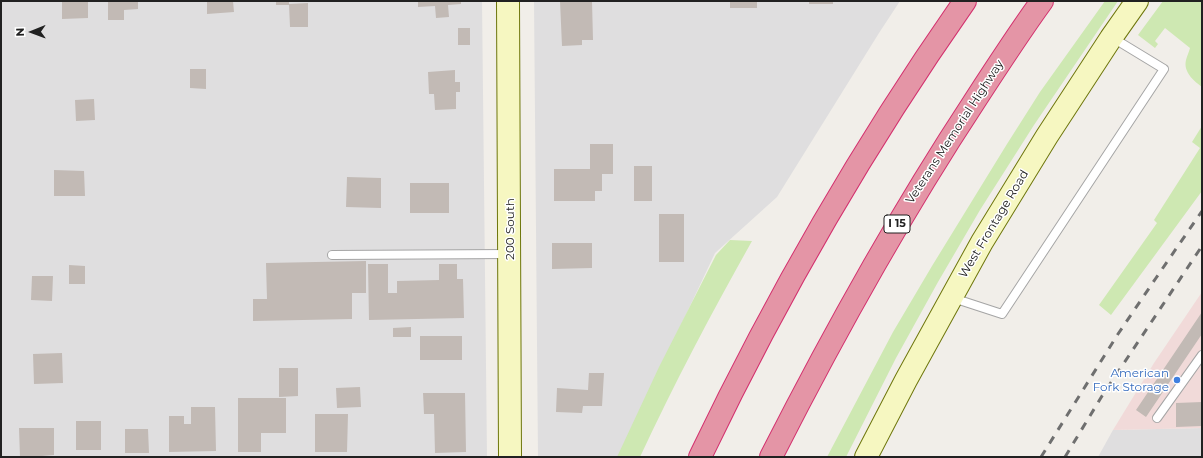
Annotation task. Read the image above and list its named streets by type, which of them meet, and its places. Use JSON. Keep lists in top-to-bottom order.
{
  "streets": {
    "highway": ["Veterans Memorial Highway", "I 15"],
    "street": ["West Frontage Road", "200 South"]
  },
  "places": ["American Fork Storage"],
  "north": "left"
}
